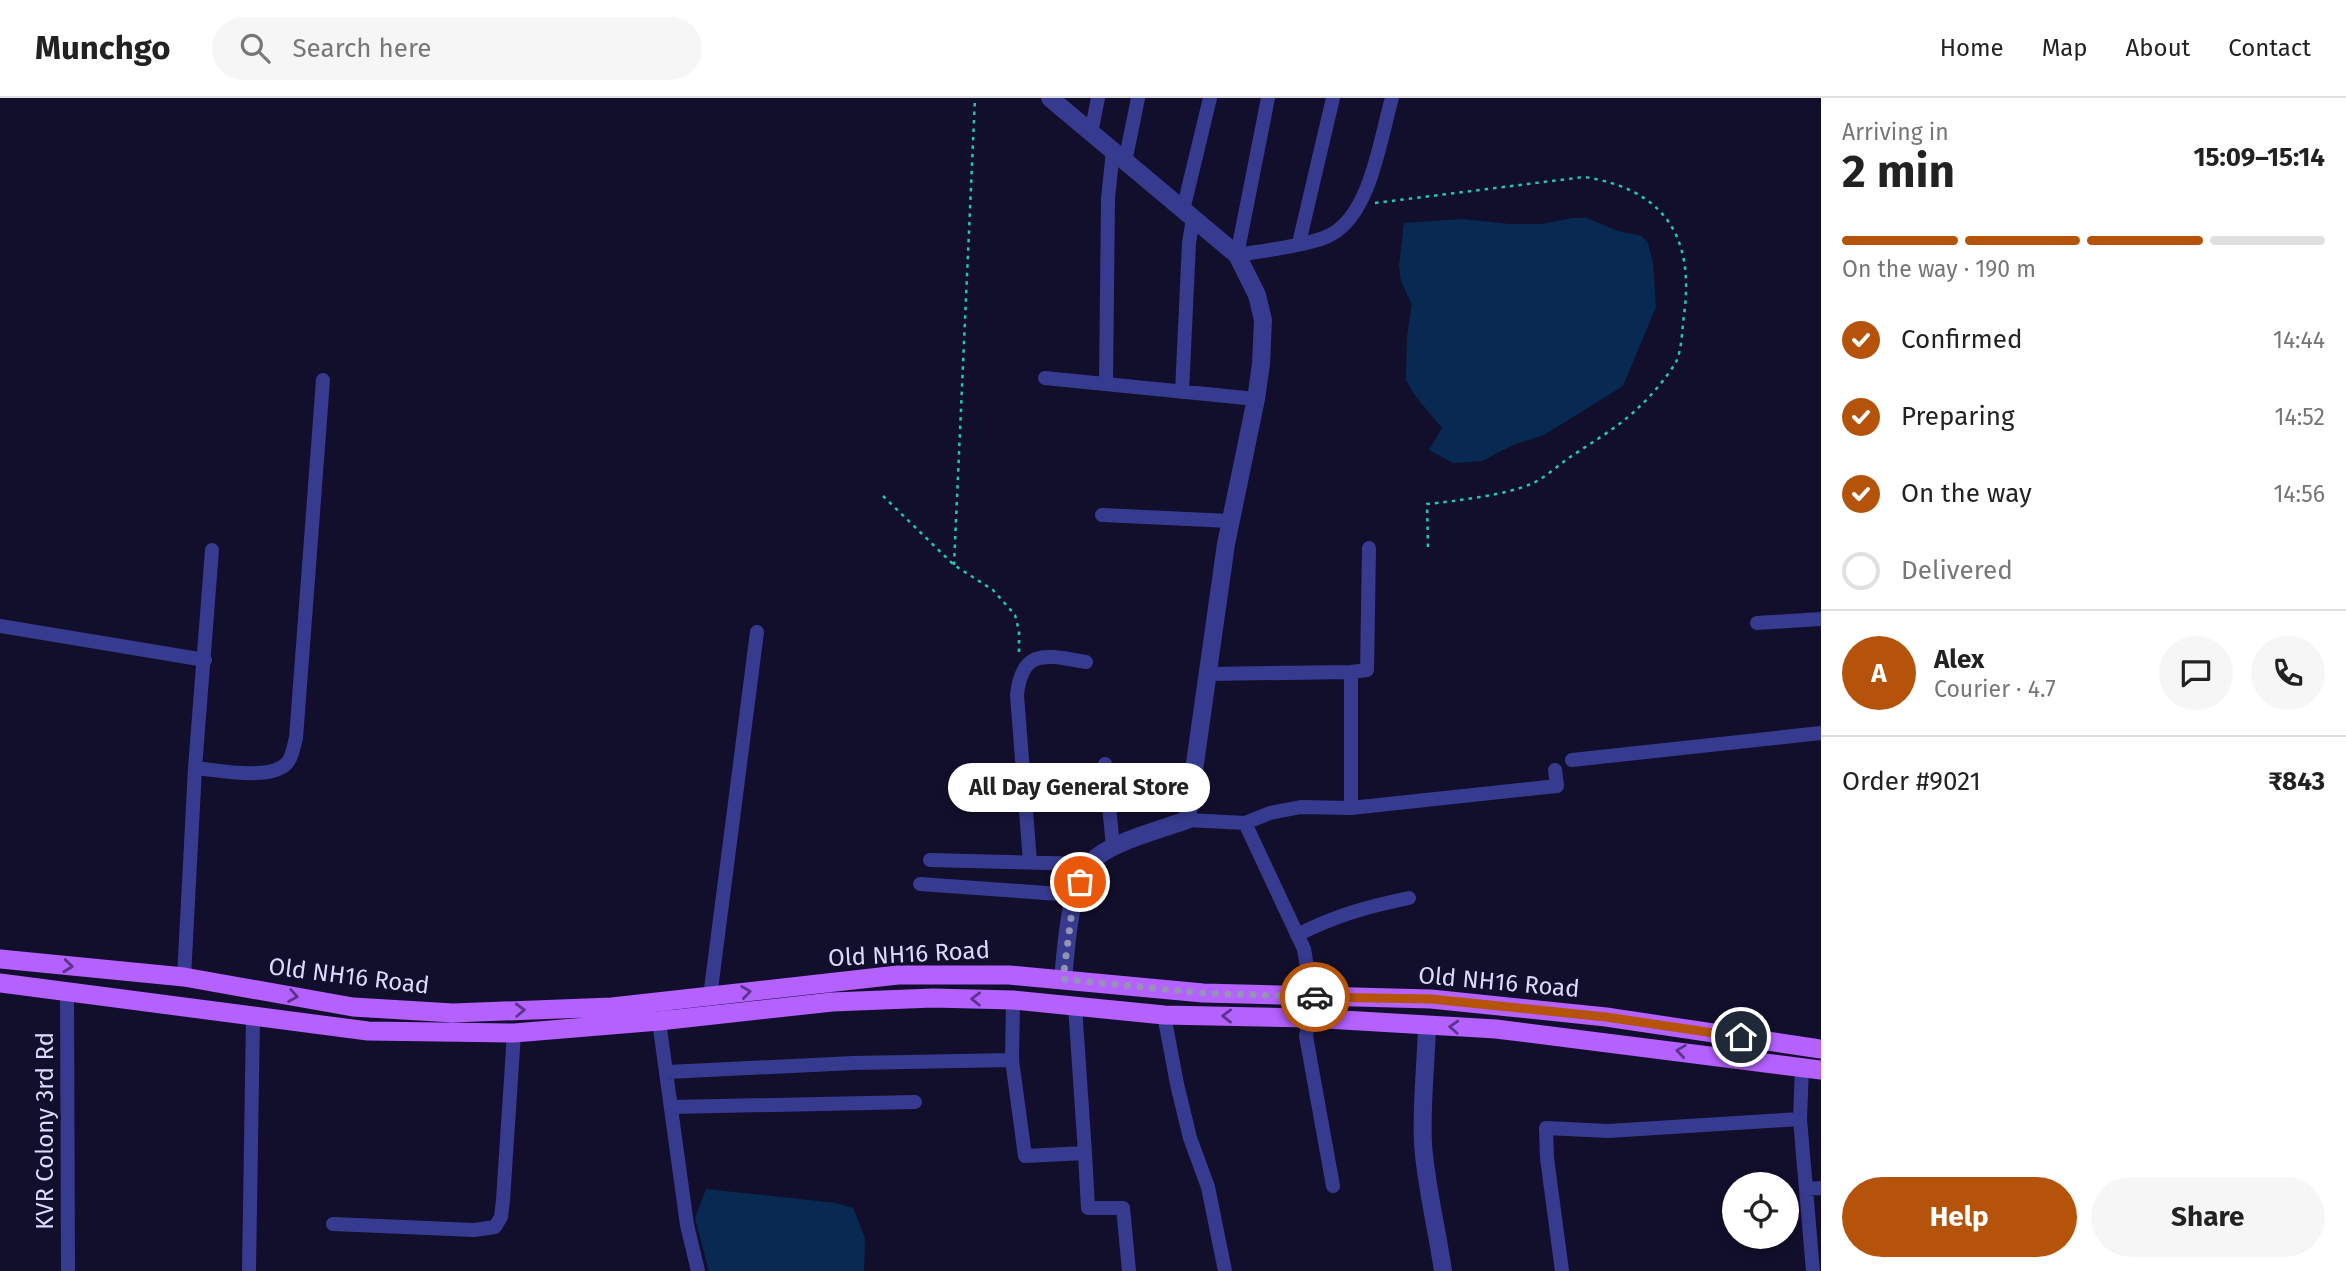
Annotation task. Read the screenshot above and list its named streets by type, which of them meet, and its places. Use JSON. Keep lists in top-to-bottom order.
{
  "streets": {
    "main road": ["Old NH16 Road"],
    "street": ["KVR Colony 3rd Rd"]
  },
  "crossings": [
    ["Old NH16 Road", "KVR Colony 3rd Rd"]
  ],
  "places": ["All Day General Store"],
  "page": {
    "header": "Munchgo",
    "search": "Search here",
    "nav": [
      "Home",
      "Map",
      "About",
      "Contact"
    ],
    "heading": ["2 min", "Arriving in", "15:09–15:14"],
    "panel": [
      "Alex",
      "Courier · 4.7",
      "Order #9021",
      "₹843"
    ],
    "bar": "On the way · 190 m",
    "list": [
      ["Confirmed", "14:44"],
      ["Preparing", "14:52"],
      ["On the way", "14:56"],
      "Delivered"
    ],
    "round": "A",
    "bubble": "All Day General Store",
    "buttons": ["Help", "Share"]
  }
}
